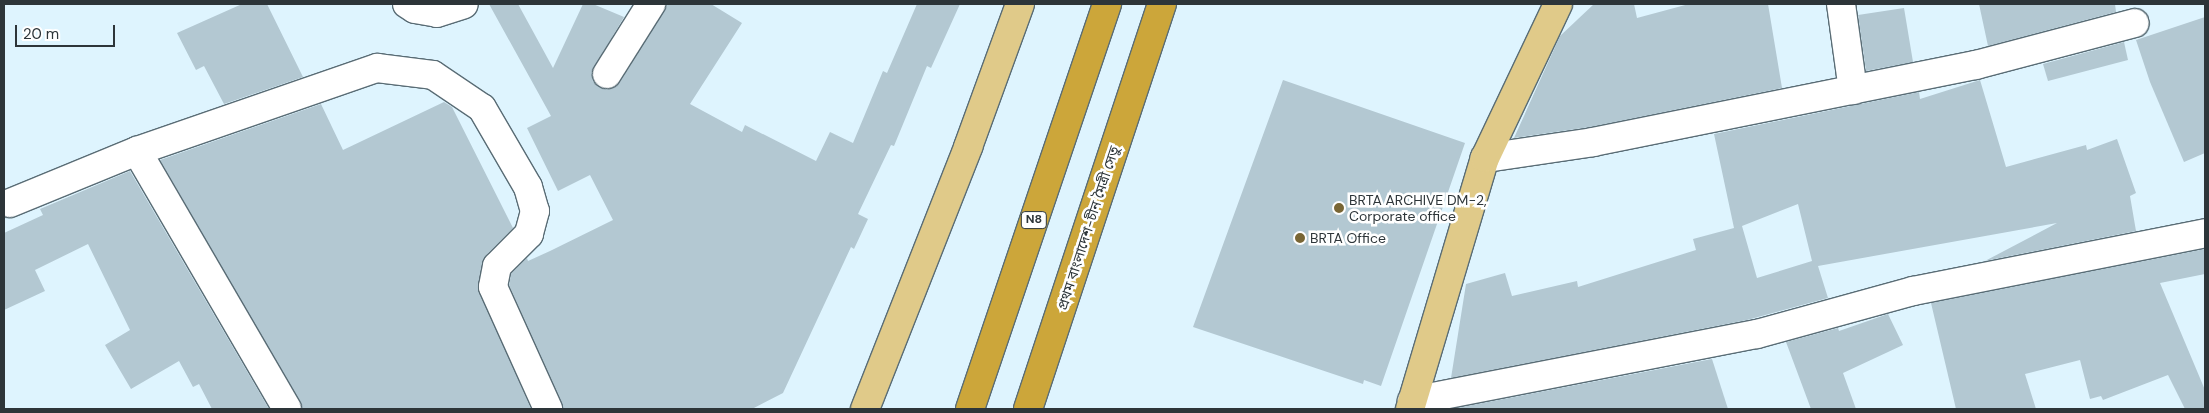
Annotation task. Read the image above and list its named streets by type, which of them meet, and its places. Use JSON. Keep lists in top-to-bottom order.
{
  "streets": {
    "highway": ["N8", "প্রথম বাংলাদেশ-চীন মৈত্রী সেতু"]
  },
  "places": ["BRTA ARCHIVE DM-2, Corporate office", "BRTA Office"],
  "scale_bar": "20 m"
}
